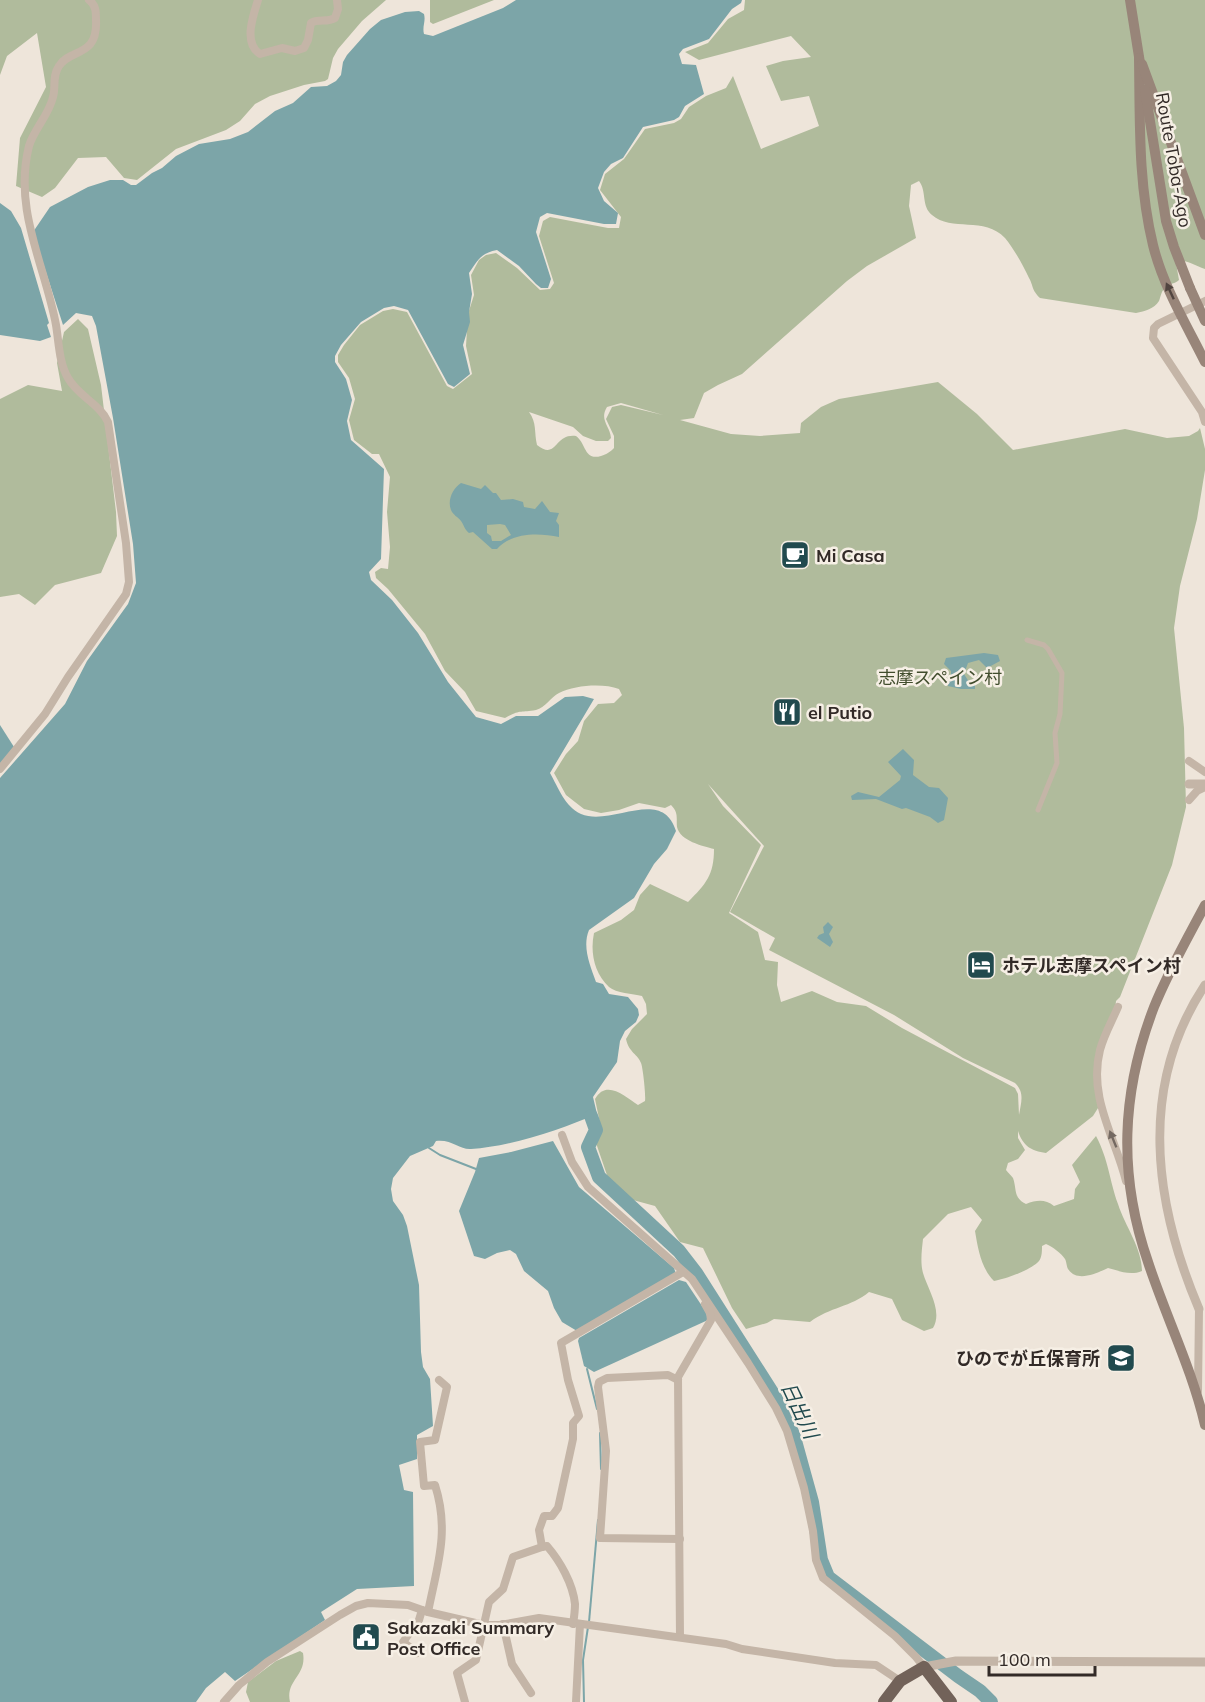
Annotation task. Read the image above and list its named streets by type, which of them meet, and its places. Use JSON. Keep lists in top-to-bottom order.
{
  "streets": {
    "main road": ["Route Toba-Ago"]
  },
  "water": ["日出川"],
  "parks": ["志摩スペイン村"],
  "places": {
    "cafe": ["Mi Casa"],
    "restaurant": ["el Putio"],
    "hotel": ["ホテル志摩スペイン村"],
    "school or university": ["ひのでが丘保育所"],
    "public building": ["Sakazaki Summary Post Office"]
  },
  "scale_bar": "100 m"
}
